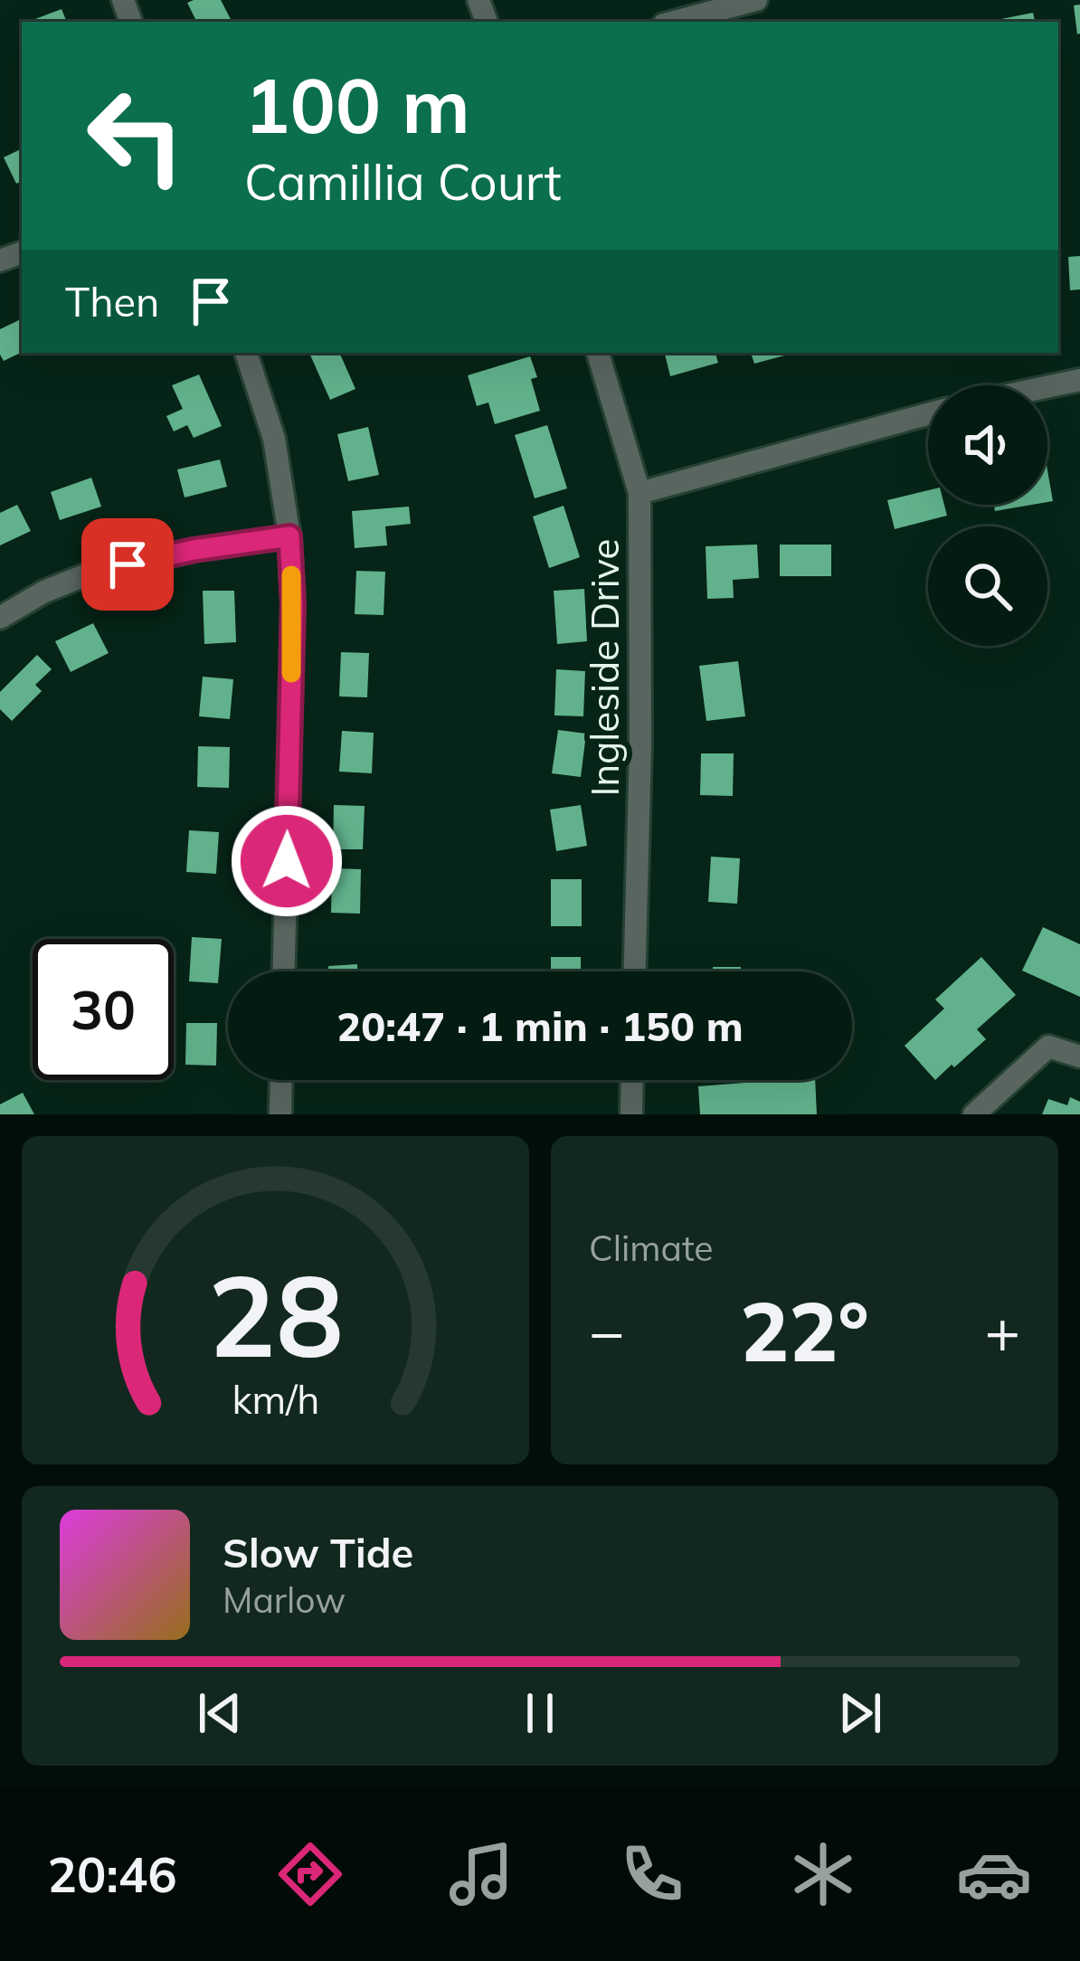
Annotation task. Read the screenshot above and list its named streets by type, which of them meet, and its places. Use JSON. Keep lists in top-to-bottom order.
{
  "streets": {
    "street": ["Ingleside Drive"]
  },
  "page": {
    "turn": ["100 m", "Camillia Court"],
    "then": "Then",
    "limit": "30",
    "trip": "20:47 · 1 min · 150 m",
    "tile": "Climate",
    "heat": ["−", "22°", "+"],
    "song": ["Slow Tide", "Marlow"],
    "tabs": "20:46",
    "gauge": ["28", "km/h"]
  }
}
